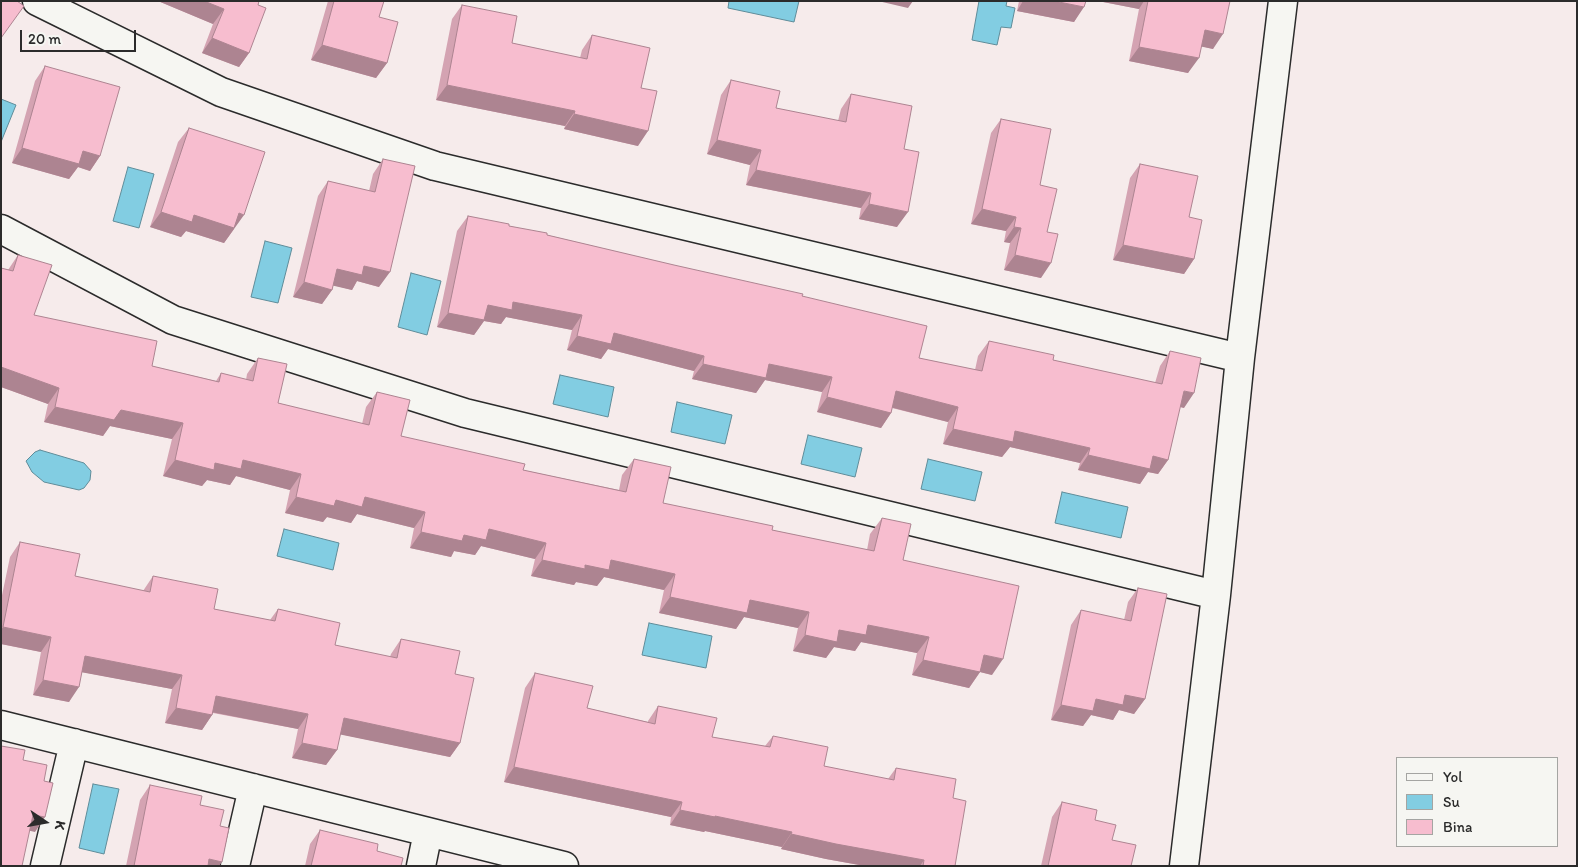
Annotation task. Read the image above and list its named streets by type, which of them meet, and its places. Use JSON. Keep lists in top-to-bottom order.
{
  "legend": ["Yol", "Su", "Bina"],
  "scale_bar": "20 m",
  "north": "right"
}
